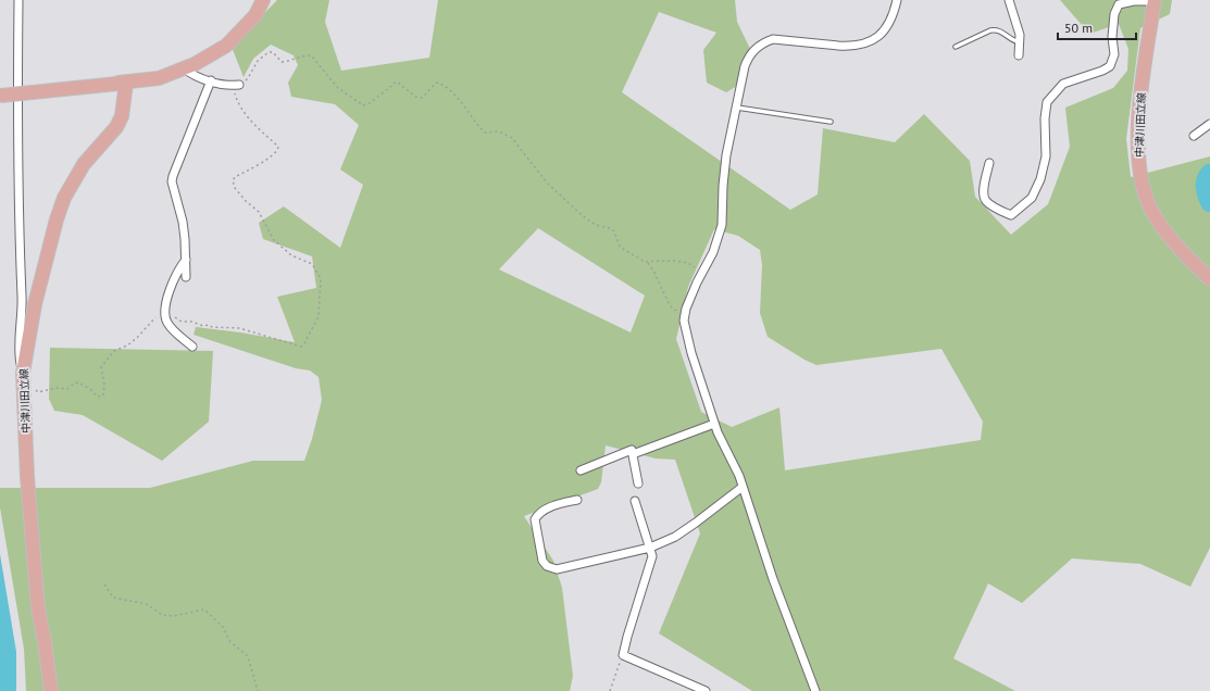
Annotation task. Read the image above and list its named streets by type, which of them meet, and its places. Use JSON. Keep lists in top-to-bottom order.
{
  "streets": {
    "main road": ["中津川田立線"]
  },
  "scale_bar": "50 m"
}
